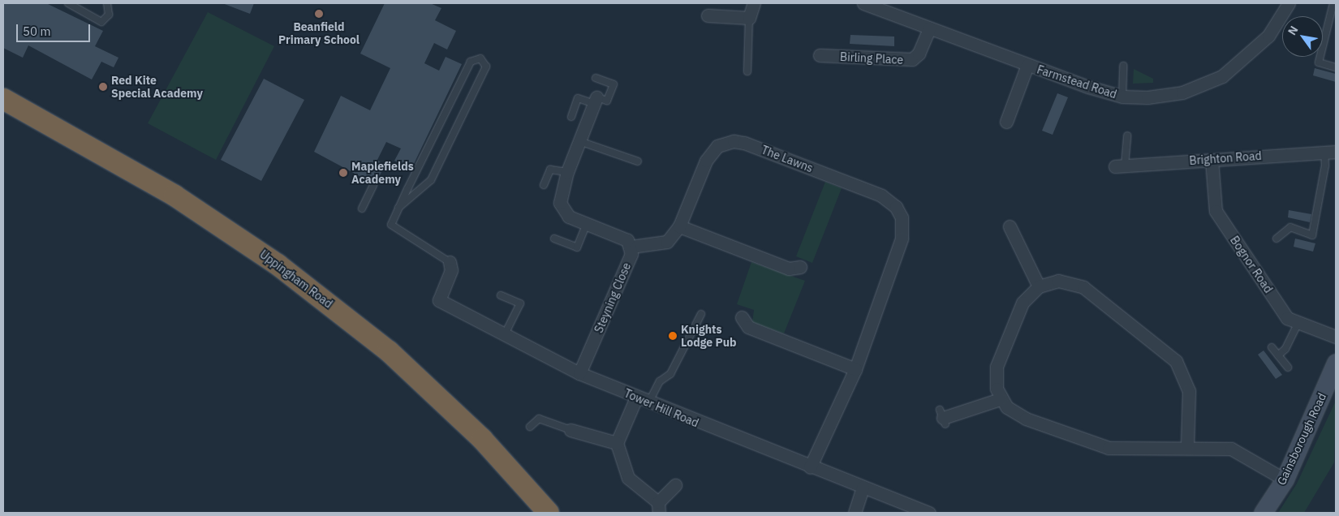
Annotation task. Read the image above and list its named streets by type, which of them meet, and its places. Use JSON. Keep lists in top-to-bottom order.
{
  "streets": {
    "highway": ["Uppingham Road"],
    "street": [
      "Birling Place",
      "Farmstead Road",
      "Brighton Road",
      "The Lawns",
      "Bognor Road",
      "Steyning Close",
      "Tower Hill Road",
      "Gainsborough Road"
    ]
  },
  "crossings": [
    ["Birling Place", "Farmstead Road"],
    ["Brighton Road", "Bognor Road"],
    ["The Lawns", "Steyning Close"],
    ["The Lawns", "Tower Hill Road"],
    ["Steyning Close", "Tower Hill Road"]
  ],
  "places": [
    "Beanfield Primary School",
    "Red Kite Special Academy",
    "Maplefields Academy",
    "Knights Lodge Pub"
  ],
  "scale_bar": "50 m",
  "north": "top left"
}
